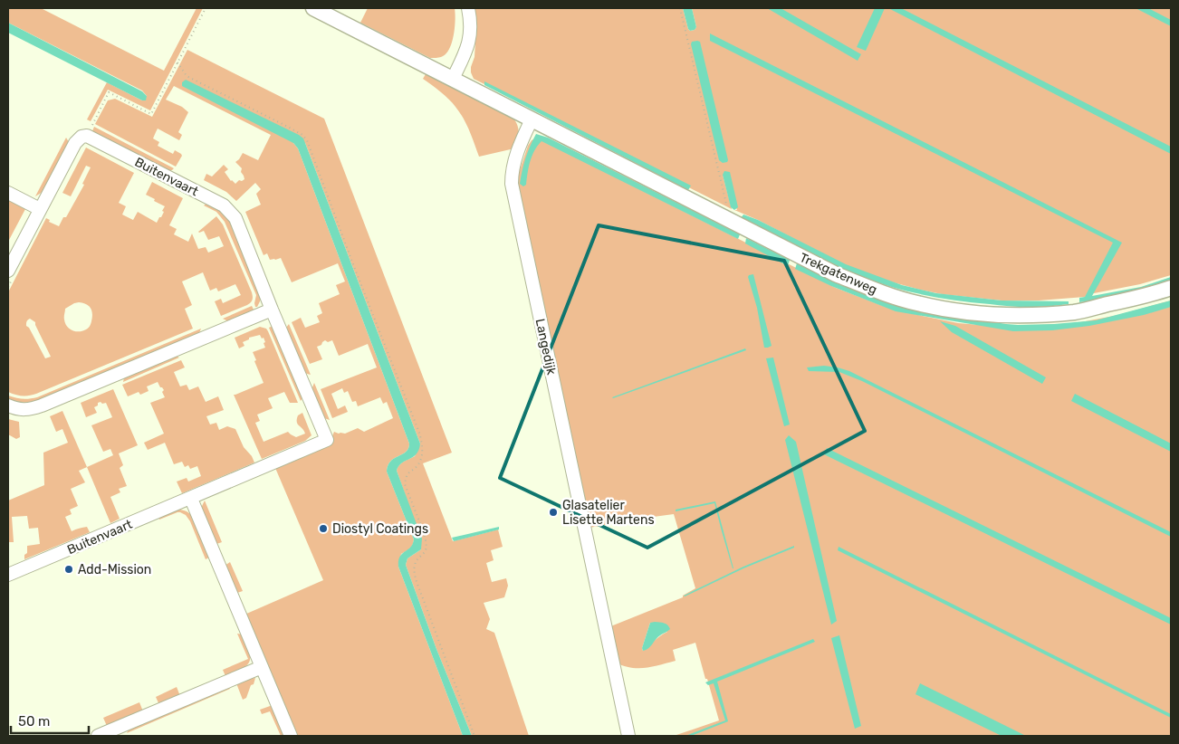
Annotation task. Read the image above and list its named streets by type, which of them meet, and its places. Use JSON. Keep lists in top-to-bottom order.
{
  "streets": {
    "street": ["Buitenvaart", "Trekgatenweg", "Langedijk"]
  },
  "crossings": [
    ["Trekgatenweg", "Langedijk"]
  ],
  "places": ["Glasatelier Lisette Martens", "Diostyl Coatings", "Add-Mission"],
  "scale_bar": "50 m"
}
